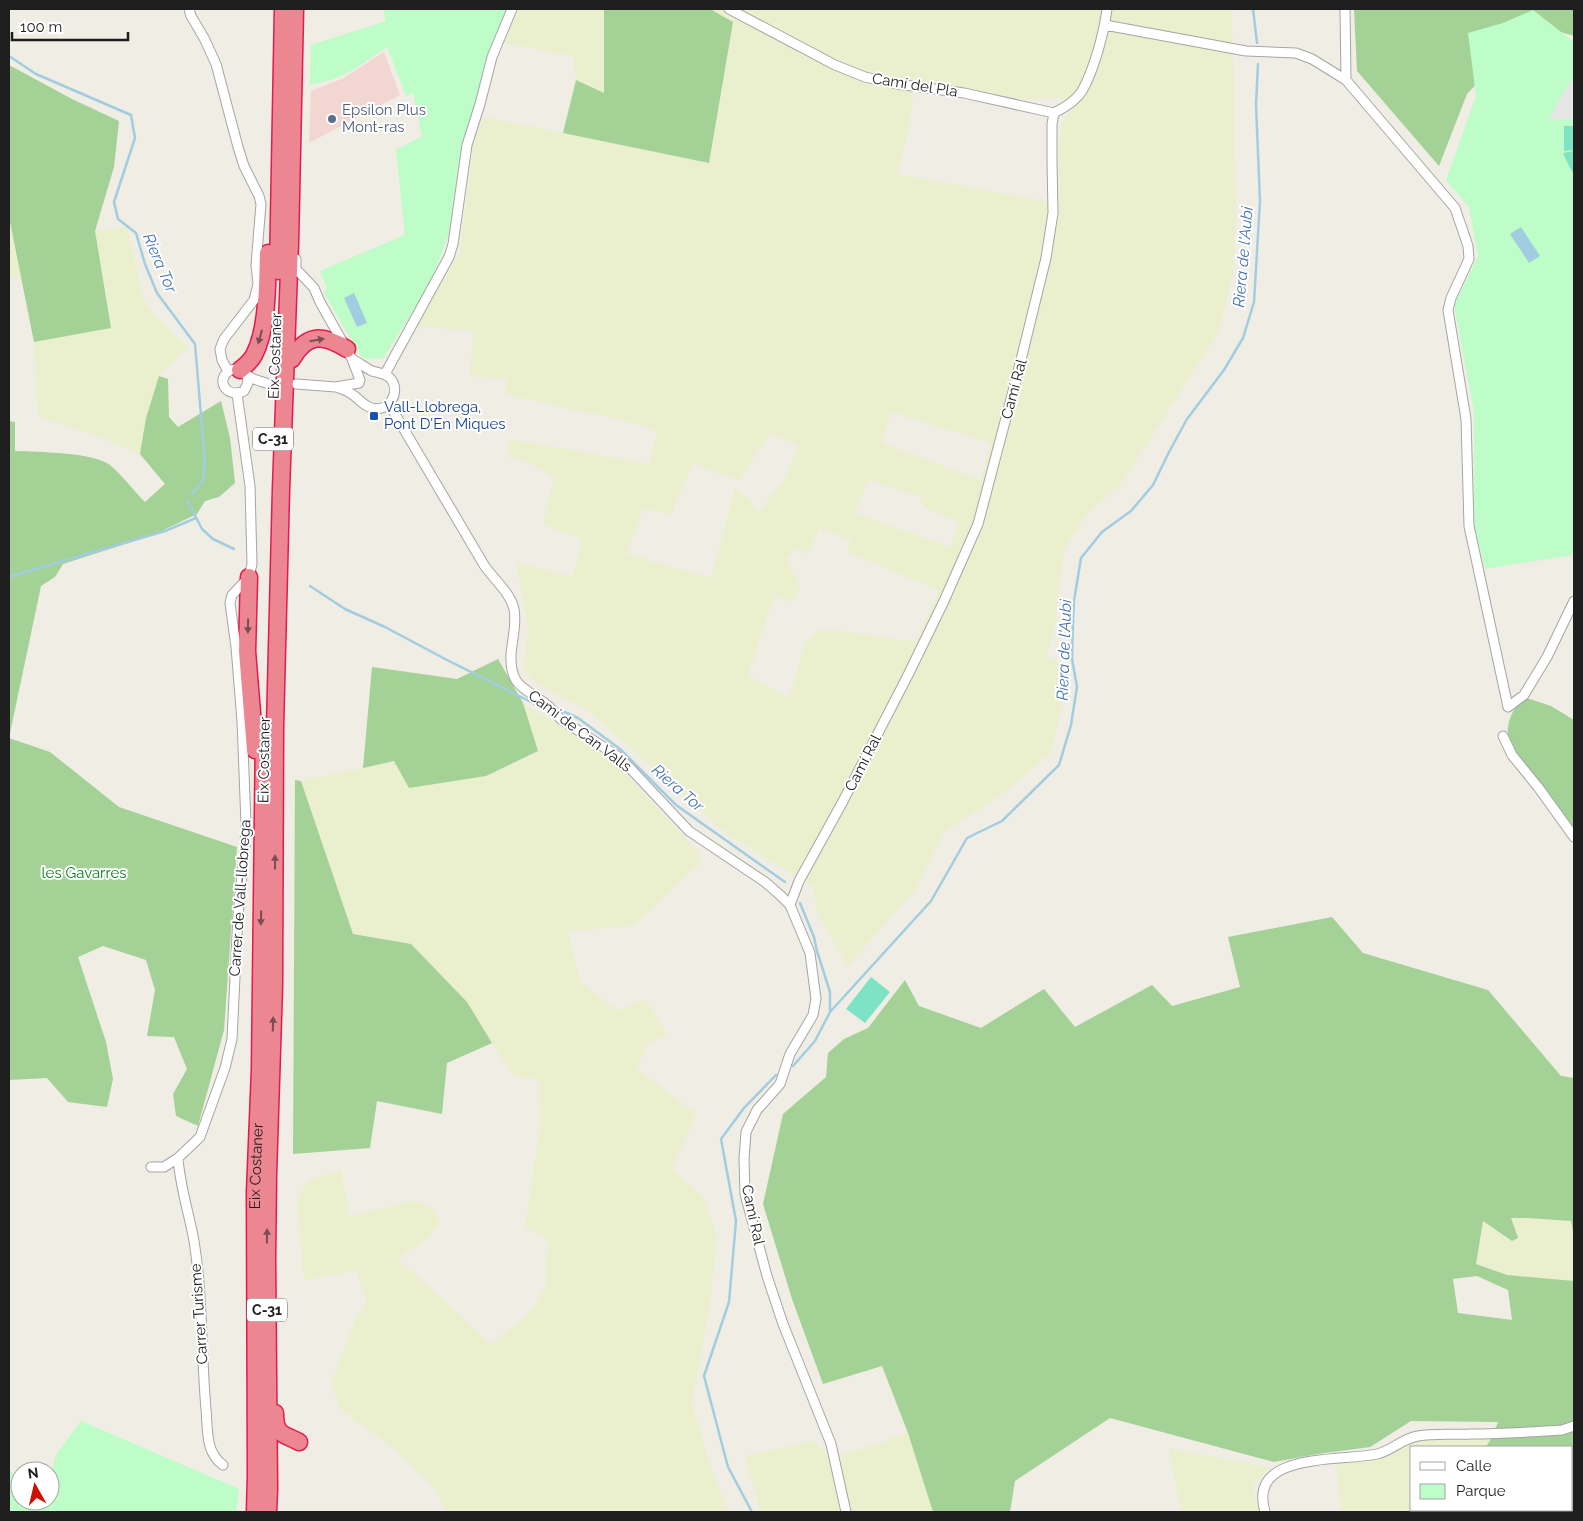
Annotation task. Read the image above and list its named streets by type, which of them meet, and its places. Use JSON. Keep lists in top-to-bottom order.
{
  "streets": {
    "highway": ["Eix Costaner", "C-31"],
    "street": [
      "Camí del Pla",
      "Camí Ral",
      "Camí de Can Valls",
      "Carrer de Vall-llobrega",
      "Carrer Turisme"
    ]
  },
  "crossings": [
    ["Camí del Pla", "Camí Ral"],
    ["Camí Ral", "Camí de Can Valls"],
    ["Carrer de Vall-llobrega", "Carrer Turisme"]
  ],
  "water": ["Riera de l'Aubi", "Riera Tor"],
  "parks": ["les Gavarres"],
  "places": {
    "other": ["Epsilon Plus Mont-ras"],
    "transit": ["Vall-Llobrega, Pont D'En Miques"]
  },
  "legend": ["Calle", "Parque"],
  "scale_bar": "100 m",
  "north": "top"
}
